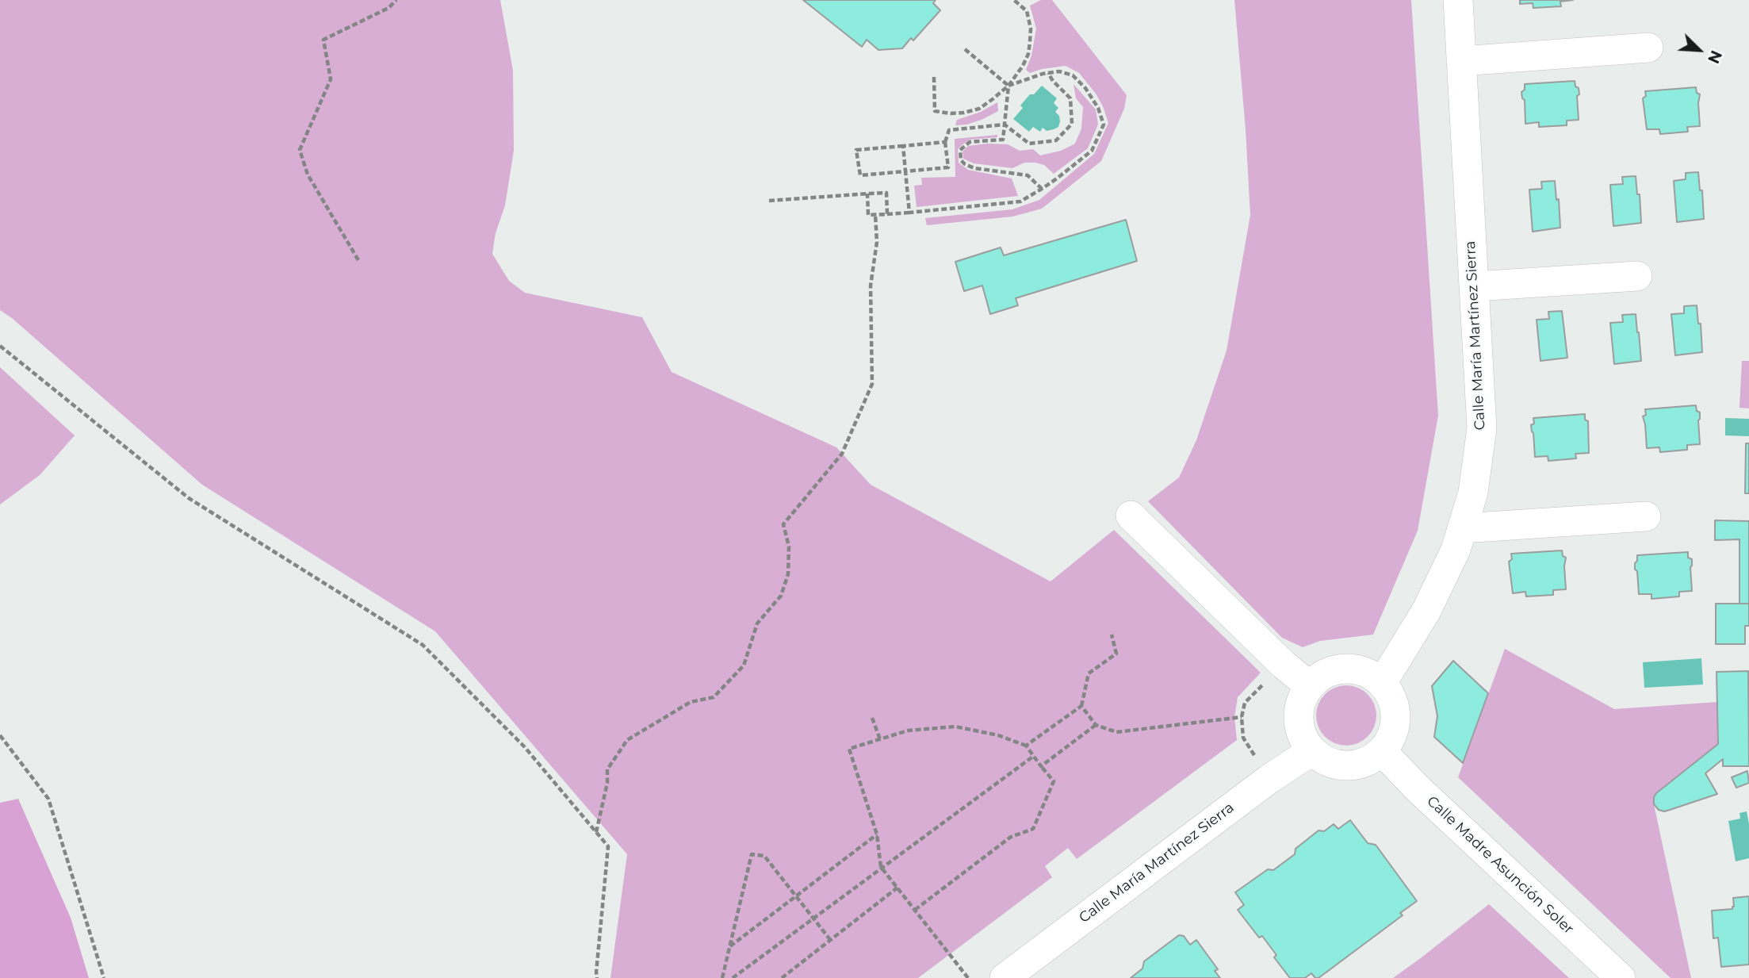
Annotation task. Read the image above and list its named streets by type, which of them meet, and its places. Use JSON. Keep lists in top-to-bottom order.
{
  "streets": {
    "street": ["Calle María Martínez Sierra", "Calle Madre Asunción Soler"]
  },
  "crossings": [
    ["Calle María Martínez Sierra", "Calle Madre Asunción Soler"]
  ],
  "north": "bottom right"
}
